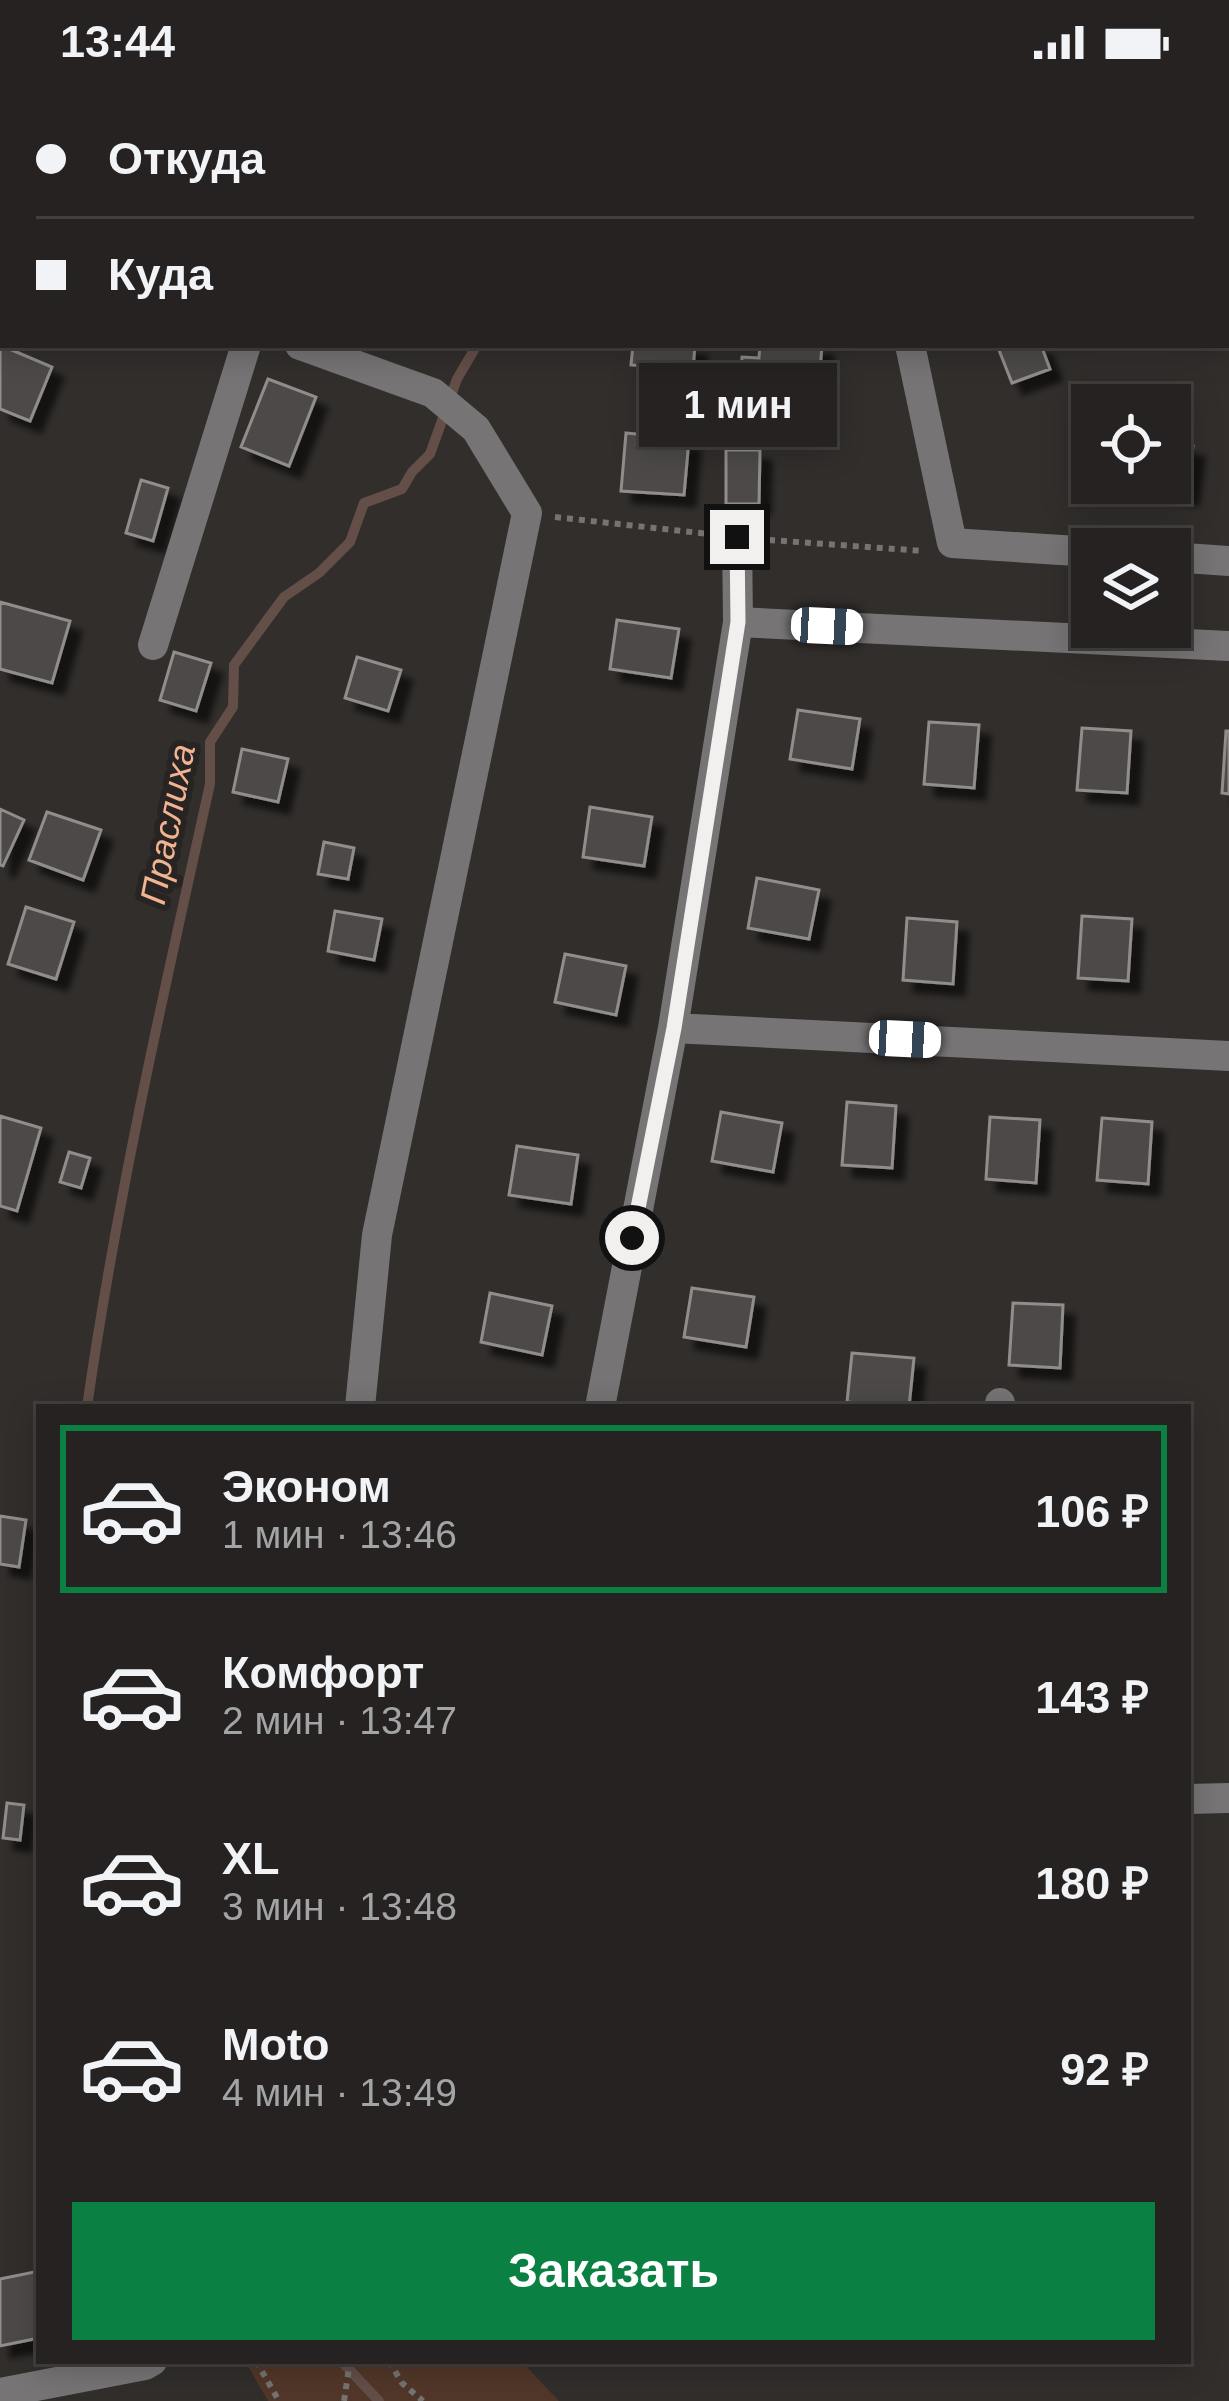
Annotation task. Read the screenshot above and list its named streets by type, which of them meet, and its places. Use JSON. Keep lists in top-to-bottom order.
{
  "water": ["Праслиха"],
  "page": {
    "status": "13:44",
    "banner": ["Откуда", "Куда"],
    "bubble": "1 мин",
    "list": [
      {
        "name": "Эконом",
        "note": "1 мин · 13:46",
        "value": "106 ₽"
      },
      {
        "name": "Комфорт",
        "note": "2 мин · 13:47",
        "value": "143 ₽"
      },
      {
        "name": "XL",
        "note": "3 мин · 13:48",
        "value": "180 ₽"
      },
      {
        "name": "Moto",
        "note": "4 мин · 13:49",
        "value": "92 ₽"
      }
    ],
    "buttons": "Заказать"
  }
}
